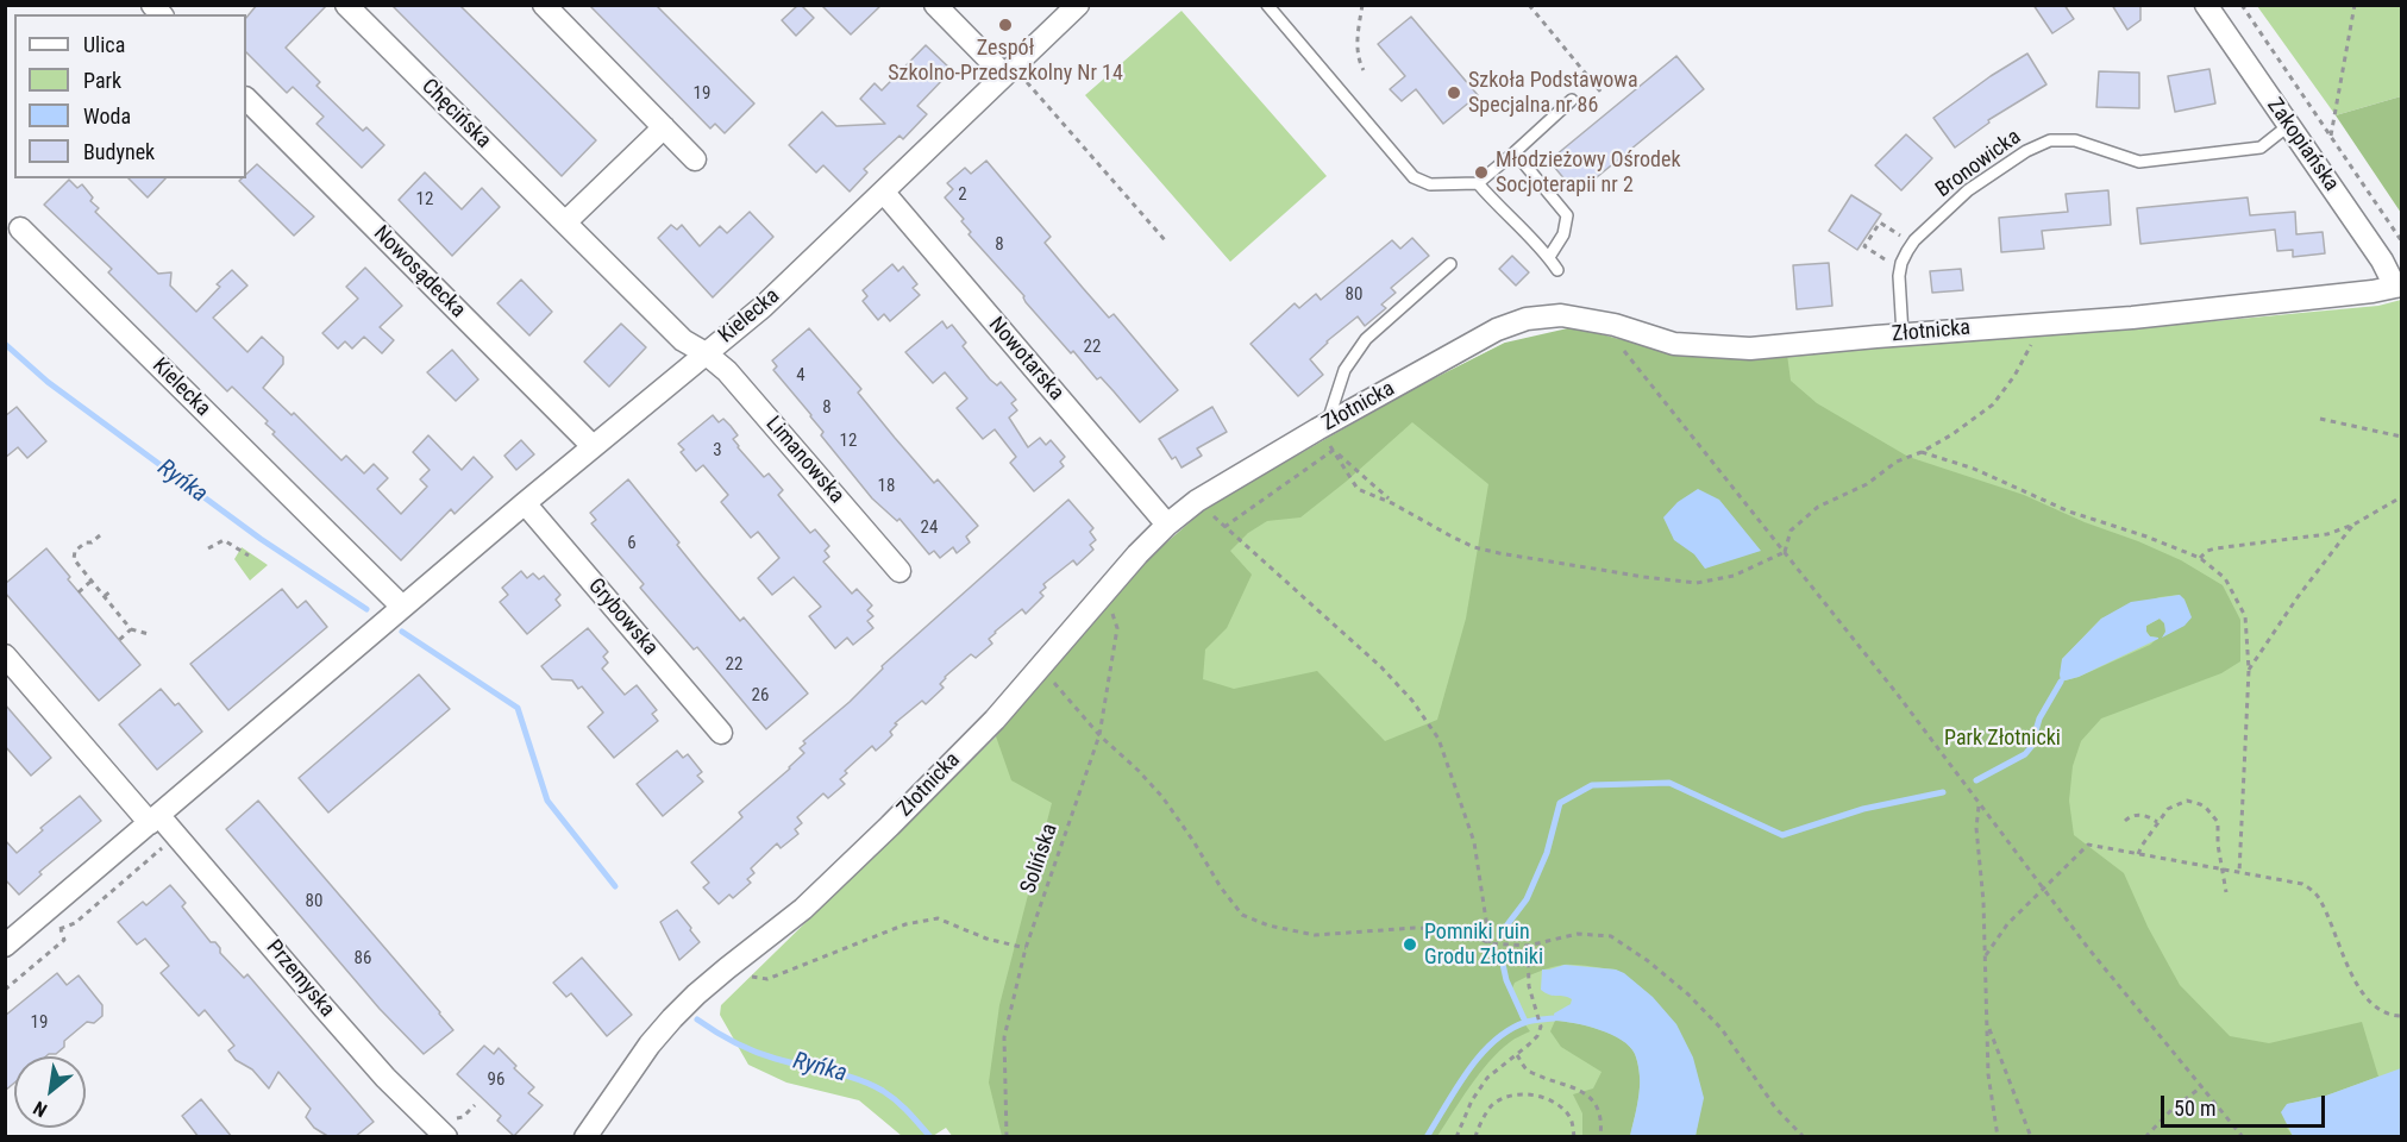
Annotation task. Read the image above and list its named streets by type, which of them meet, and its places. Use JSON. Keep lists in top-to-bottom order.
{
  "streets": {
    "street": [
      "Chęcińska",
      "Zakopiańska",
      "Nowosądecka",
      "Kielecka",
      "Złotnicka",
      "Nowotarska",
      "Limanowska",
      "Grybowska",
      "Przemyska"
    ],
    "lane": ["Bronowicka"],
    "path": ["Solińska"]
  },
  "crossings": [
    ["Chęcińska", "Kielecka"],
    ["Chęcińska", "Limanowska"],
    ["Zakopiańska", "Bronowicka"],
    ["Zakopiańska", "Złotnicka"],
    ["Bronowicka", "Złotnicka"],
    ["Nowosądecka", "Kielecka"],
    ["Kielecka", "Nowotarska"],
    ["Kielecka", "Limanowska"],
    ["Kielecka", "Grybowska"],
    ["Kielecka", "Przemyska"],
    ["Złotnicka", "Nowotarska"],
    ["Złotnicka", "Solińska"]
  ],
  "water": ["Ryńka"],
  "parks": ["Park Złotnicki"],
  "places": [
    "Zespół Szkolno-Przedszkolny Nr 14",
    "Szkoła Podstawowa Specjalna nr 86",
    "Młodzieżowy Ośrodek Socjoterapii nr 2",
    "Pomniki ruin Grodu Złotniki"
  ],
  "house_numbers": [
    "19",
    "2",
    "12",
    "8",
    "80",
    "22",
    "4",
    "8",
    "12",
    "3",
    "18",
    "24",
    "6",
    "22",
    "26",
    "80",
    "86",
    "19",
    "96"
  ],
  "legend": [
    "Ulica",
    "Park",
    "Woda",
    "Budynek"
  ],
  "scale_bar": "50 m",
  "north": "bottom left"
}
